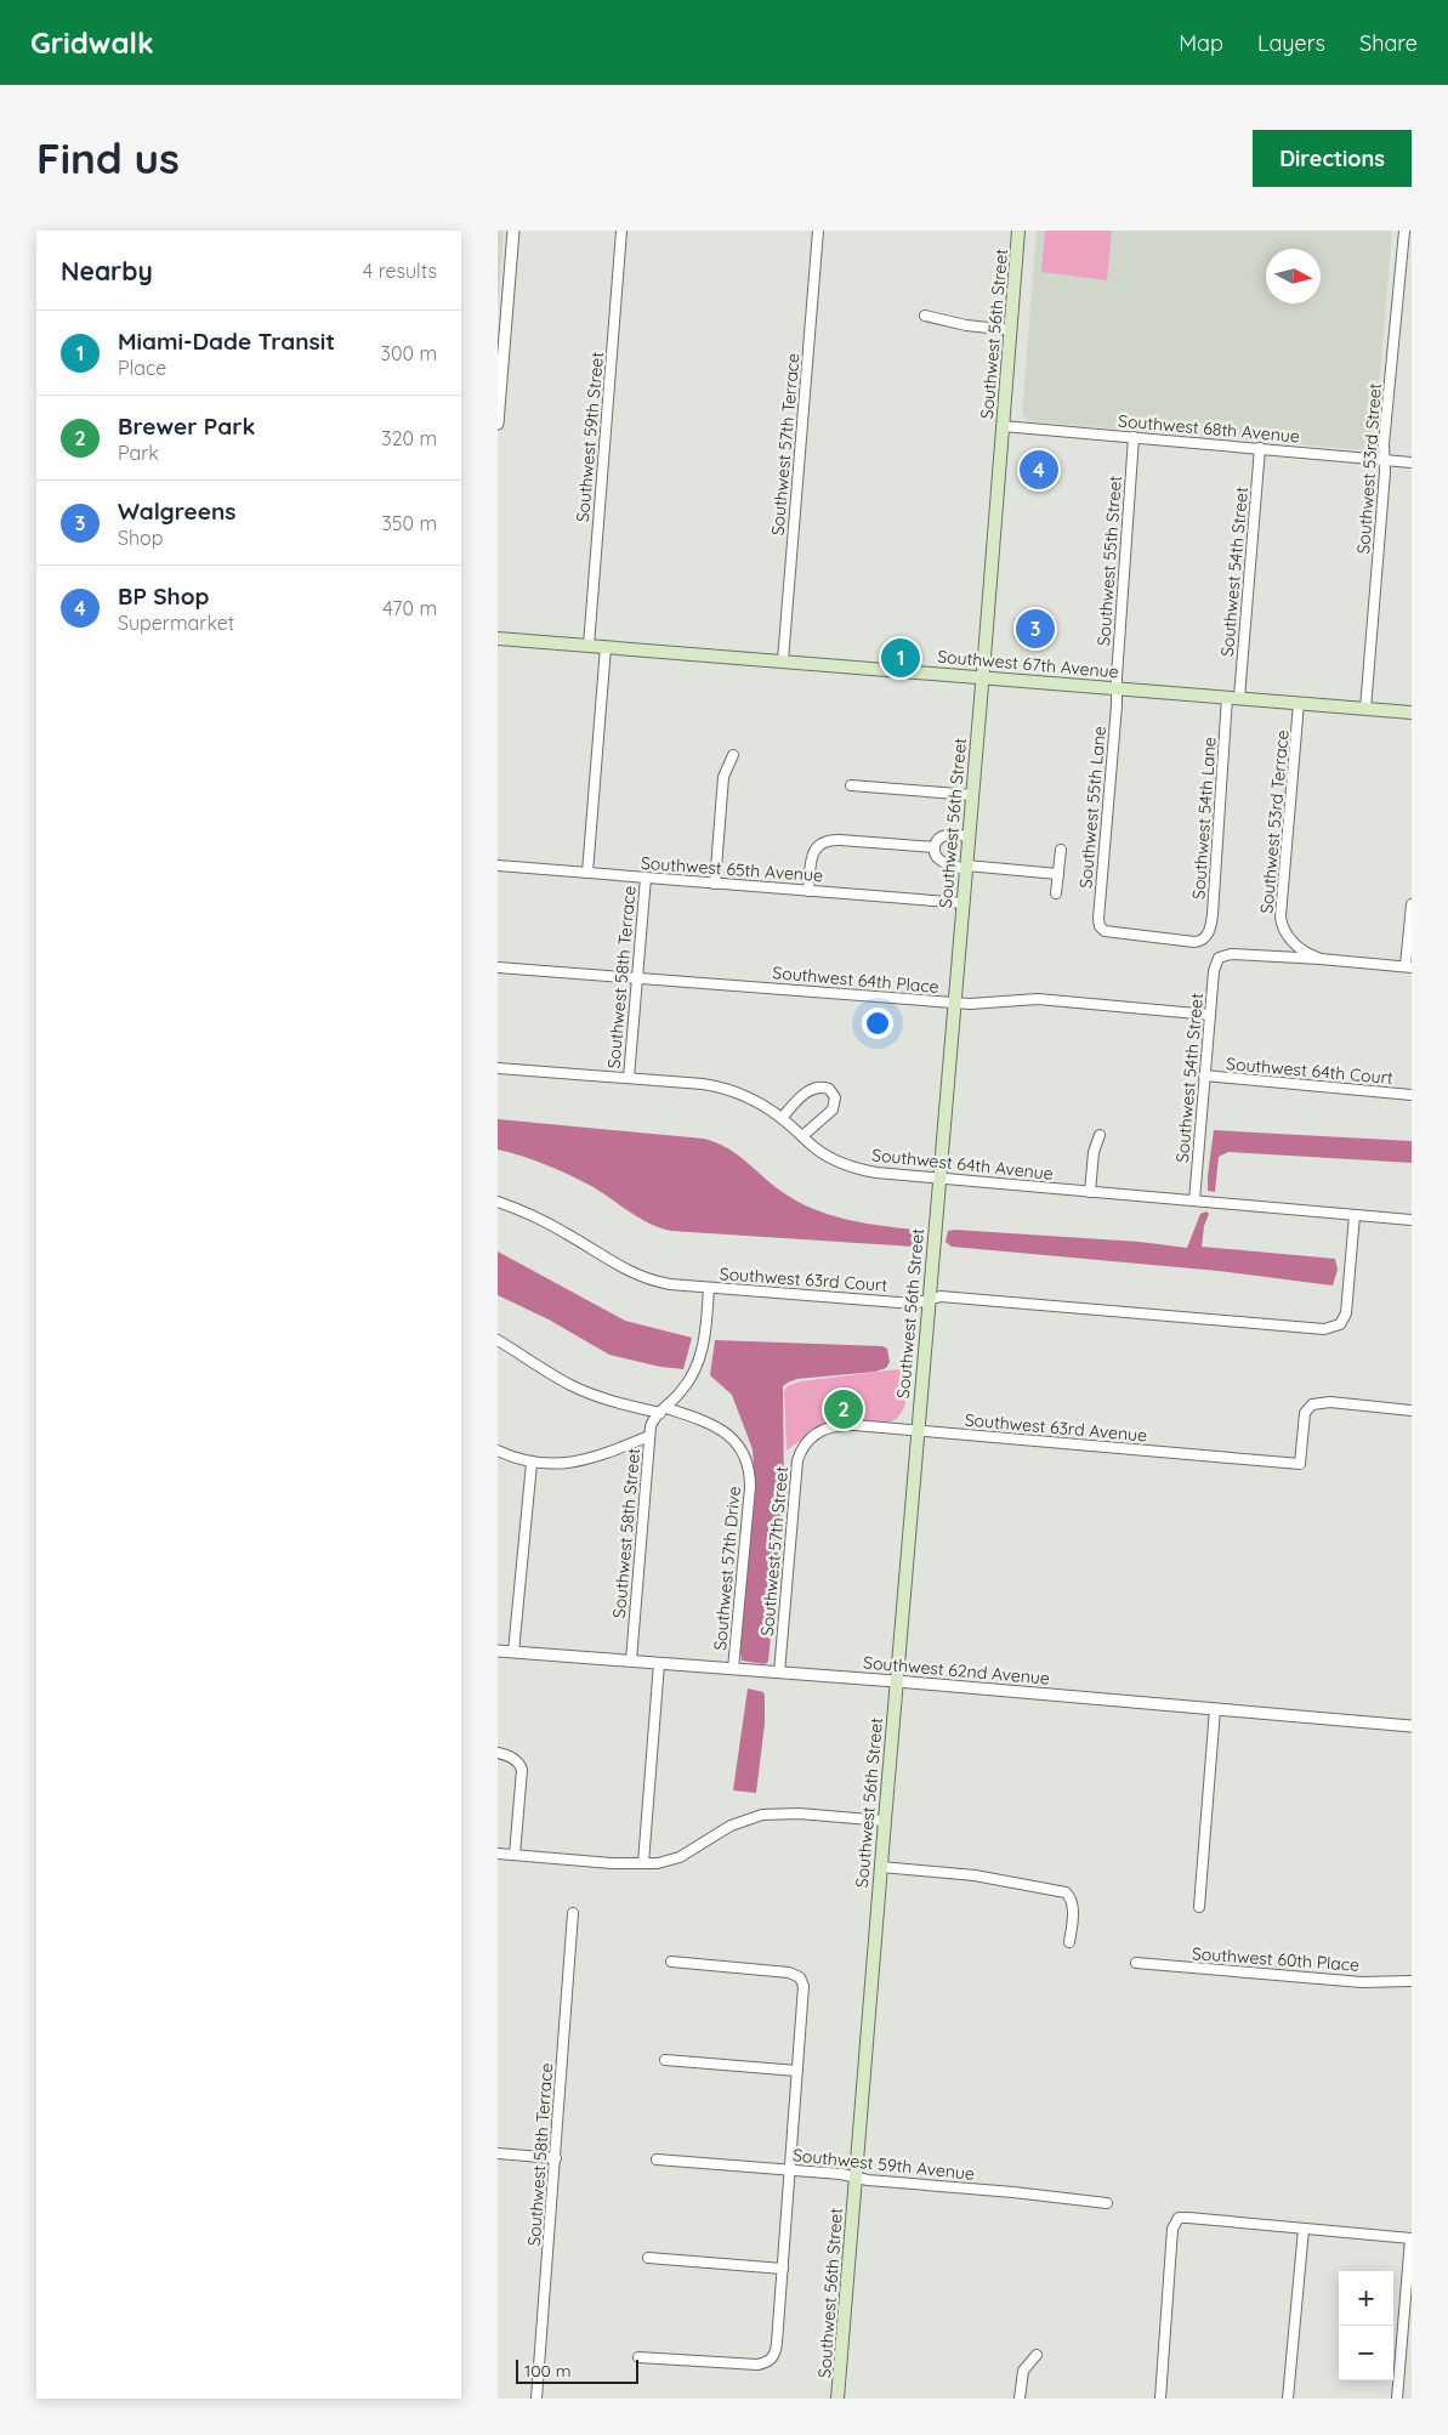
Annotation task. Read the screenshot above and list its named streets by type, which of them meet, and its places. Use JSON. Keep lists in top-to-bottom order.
{
  "streets": {
    "main road": ["Southwest 56th Street", "Southwest 67th Avenue"],
    "street": [
      "Southwest 68th Avenue",
      "Southwest 59th Street",
      "Southwest 57th Terrace",
      "Southwest 53rd Street",
      "Southwest 55th Street",
      "Southwest 54th Street",
      "Southwest 55th Lane",
      "Southwest 54th Lane",
      "Southwest 53rd Terrace",
      "Southwest 65th Avenue",
      "Southwest 58th Terrace",
      "Southwest 64th Place",
      "Southwest 64th Court",
      "Southwest 64th Avenue",
      "Southwest 63rd Court",
      "Southwest 63rd Avenue",
      "Southwest 58th Street",
      "Southwest 57th Street",
      "Southwest 57th Drive",
      "Southwest 62nd Avenue",
      "Southwest 60th Place",
      "Southwest 59th Avenue"
    ]
  },
  "crossings": [
    ["Southwest 56th Street", "Southwest 68th Avenue"],
    ["Southwest 56th Street", "Southwest 67th Avenue"],
    ["Southwest 56th Street", "Southwest 65th Avenue"],
    ["Southwest 56th Street", "Southwest 64th Place"],
    ["Southwest 56th Street", "Southwest 64th Avenue"],
    ["Southwest 56th Street", "Southwest 63rd Court"],
    ["Southwest 56th Street", "Southwest 63rd Avenue"],
    ["Southwest 56th Street", "Southwest 62nd Avenue"],
    ["Southwest 56th Street", "Southwest 59th Avenue"],
    ["Southwest 68th Avenue", "Southwest 53rd Street"],
    ["Southwest 68th Avenue", "Southwest 55th Street"],
    ["Southwest 68th Avenue", "Southwest 54th Street"],
    ["Southwest 59th Street", "Southwest 67th Avenue"],
    ["Southwest 57th Terrace", "Southwest 67th Avenue"],
    ["Southwest 53rd Street", "Southwest 67th Avenue"],
    ["Southwest 55th Street", "Southwest 67th Avenue"],
    ["Southwest 55th Street", "Southwest 55th Lane"],
    ["Southwest 54th Street", "Southwest 67th Avenue"],
    ["Southwest 54th Street", "Southwest 54th Lane"],
    ["Southwest 54th Street", "Southwest 53rd Terrace"],
    ["Southwest 54th Street", "Southwest 64th Place"],
    ["Southwest 54th Street", "Southwest 64th Court"],
    ["Southwest 54th Street", "Southwest 64th Avenue"],
    ["Southwest 67th Avenue", "Southwest 55th Lane"],
    ["Southwest 67th Avenue", "Southwest 54th Lane"],
    ["Southwest 67th Avenue", "Southwest 53rd Terrace"],
    ["Southwest 55th Lane", "Southwest 54th Lane"],
    ["Southwest 65th Avenue", "Southwest 58th Terrace"],
    ["Southwest 58th Terrace", "Southwest 64th Place"],
    ["Southwest 58th Terrace", "Southwest 64th Avenue"],
    ["Southwest 64th Avenue", "Southwest 63rd Court"],
    ["Southwest 63rd Court", "Southwest 58th Street"],
    ["Southwest 63rd Avenue", "Southwest 57th Street"],
    ["Southwest 58th Street", "Southwest 57th Drive"],
    ["Southwest 58th Street", "Southwest 62nd Avenue"],
    ["Southwest 57th Street", "Southwest 62nd Avenue"],
    ["Southwest 57th Drive", "Southwest 62nd Avenue"]
  ],
  "scale_bar": "100 m",
  "north": "right",
  "page": {
    "header": "Gridwalk",
    "nav": ["Map", "Layers", "Share"],
    "buttons": "Directions",
    "title": "Find us",
    "heading": ["Nearby", "4 results"],
    "list": [
      {
        "mark": "1",
        "name": "Miami-Dade Transit",
        "note": "Place",
        "value": "300 m"
      },
      {
        "mark": "2",
        "name": "Brewer Park",
        "note": "Park",
        "value": "320 m"
      },
      {
        "mark": "3",
        "name": "Walgreens",
        "note": "Shop",
        "value": "350 m"
      },
      {
        "mark": "4",
        "name": "BP Shop",
        "note": "Supermarket",
        "value": "470 m"
      }
    ],
    "pins": [
      "4",
      "3",
      "1",
      "2"
    ],
    "map_buttons": ["+", "−"],
    "scale": "100 m"
  }
}
